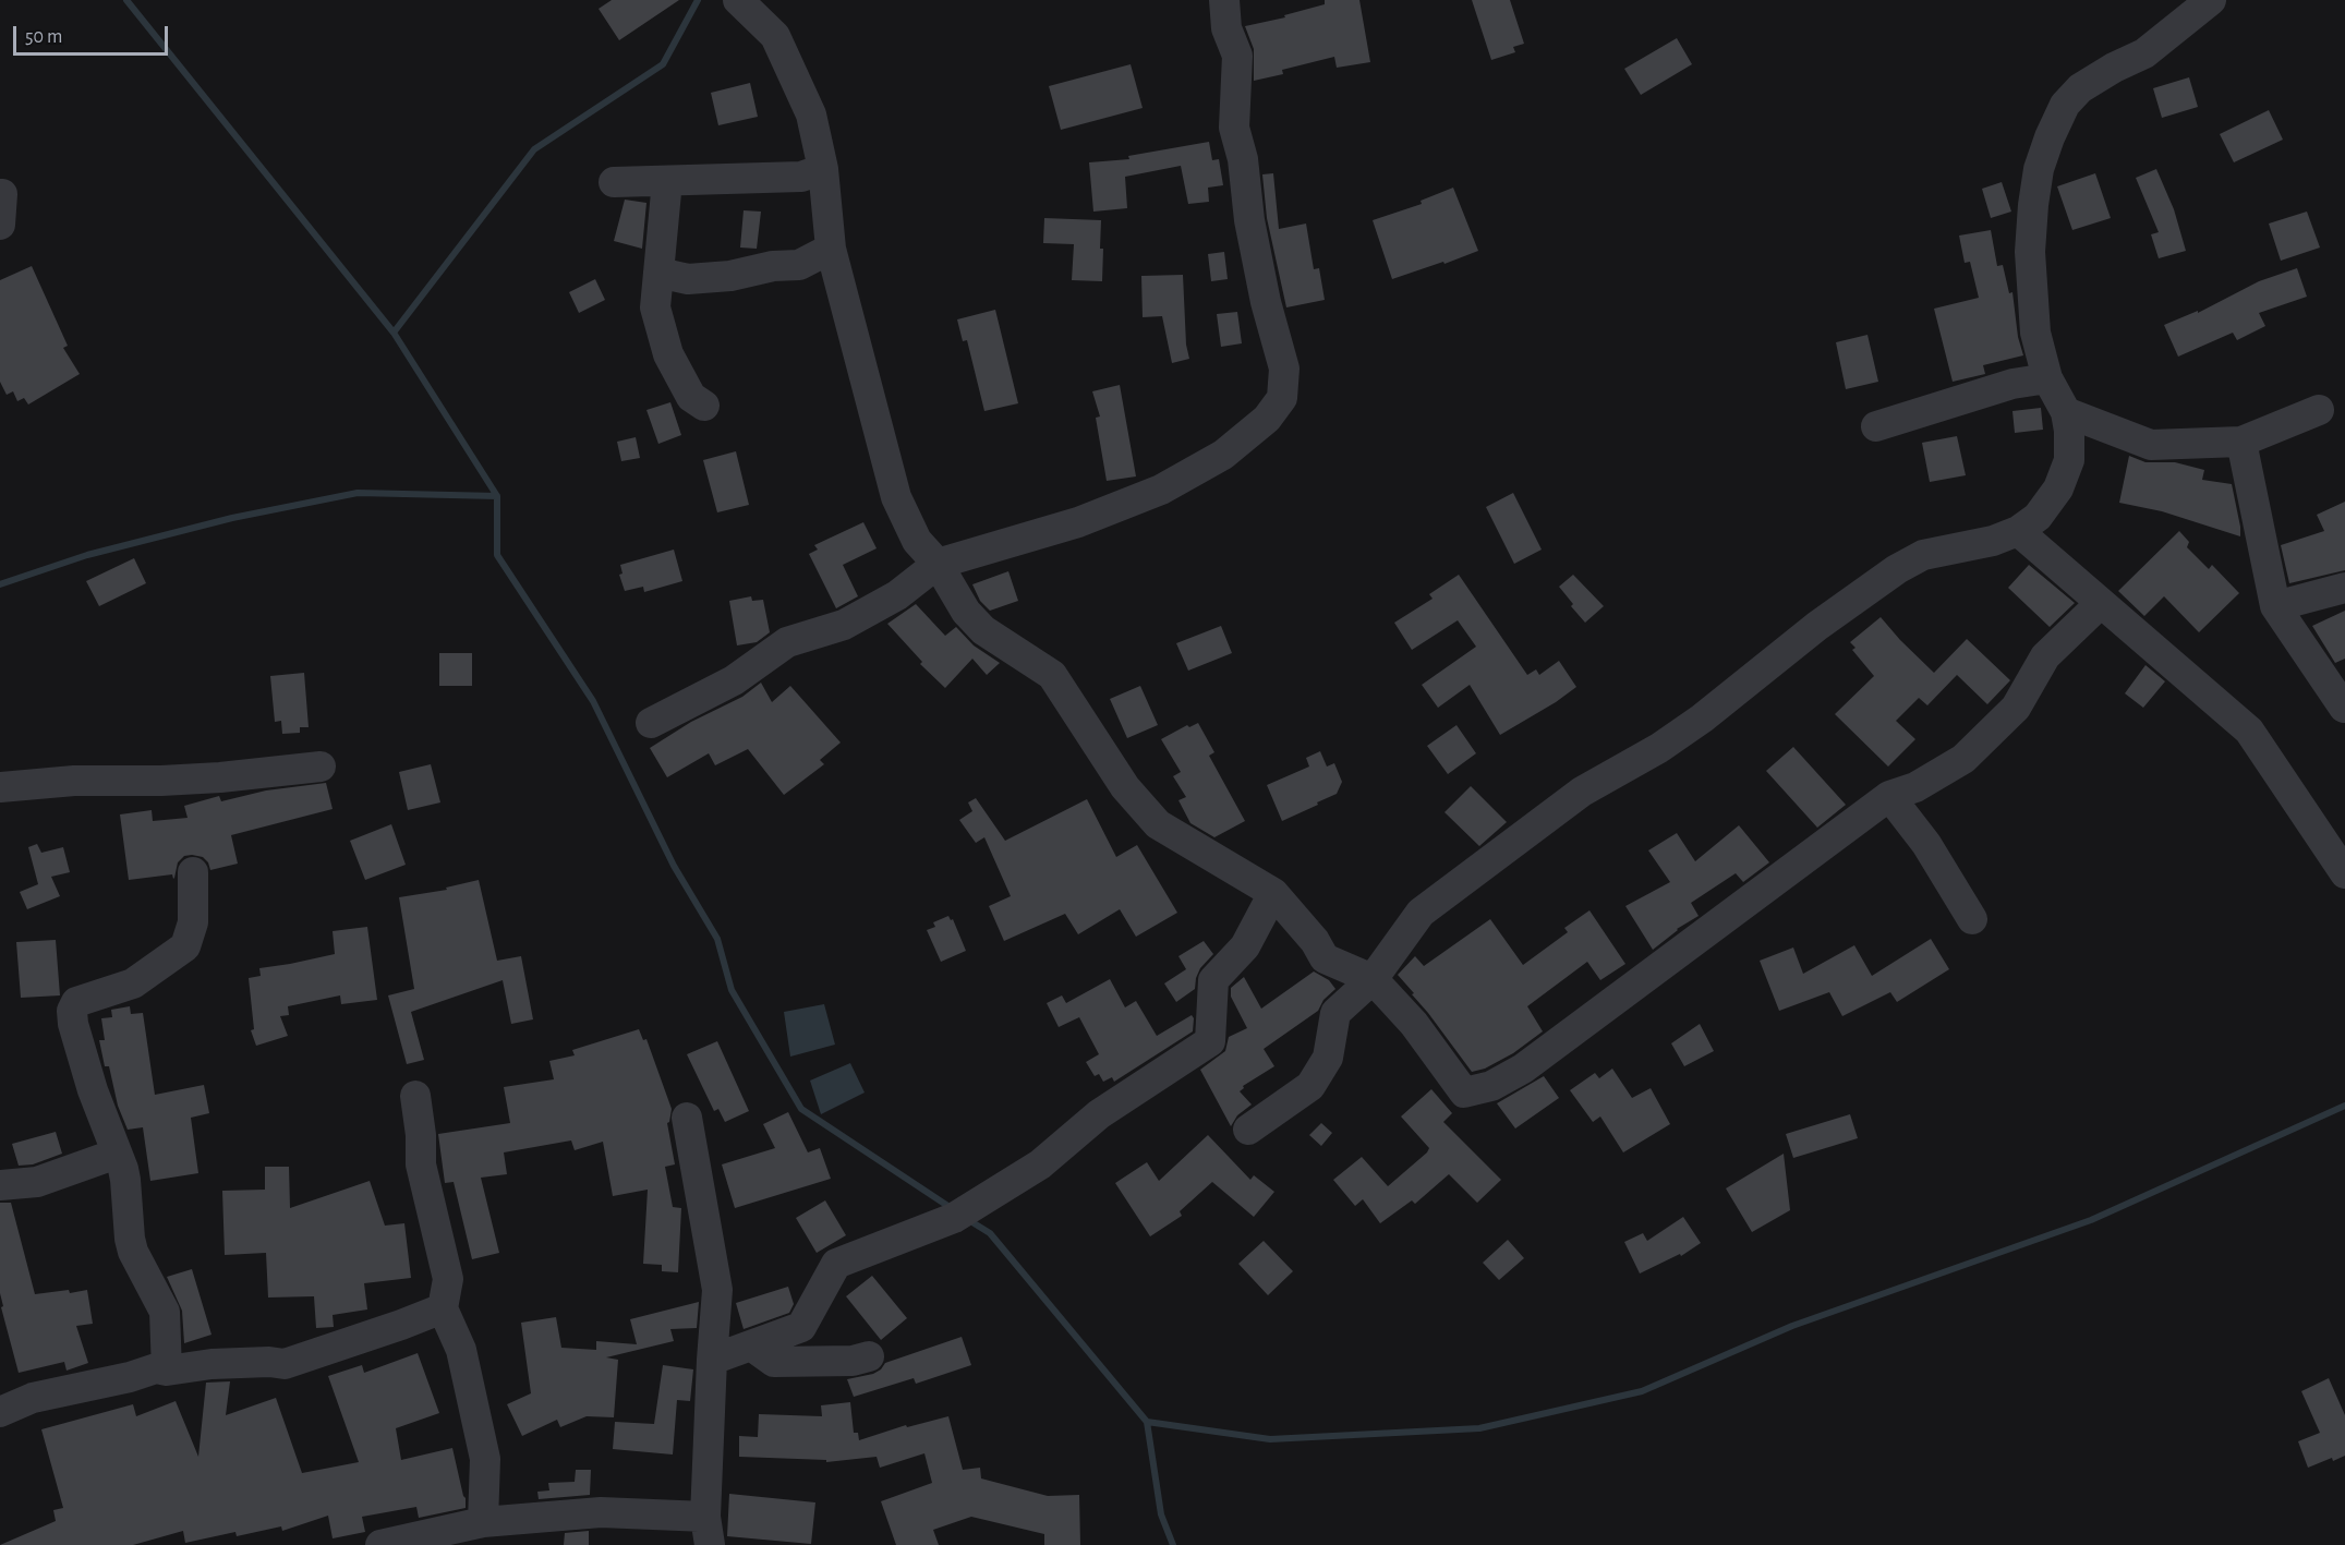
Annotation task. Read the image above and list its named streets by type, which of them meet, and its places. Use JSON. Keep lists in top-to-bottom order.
{
  "scale_bar": "50 m"
}
